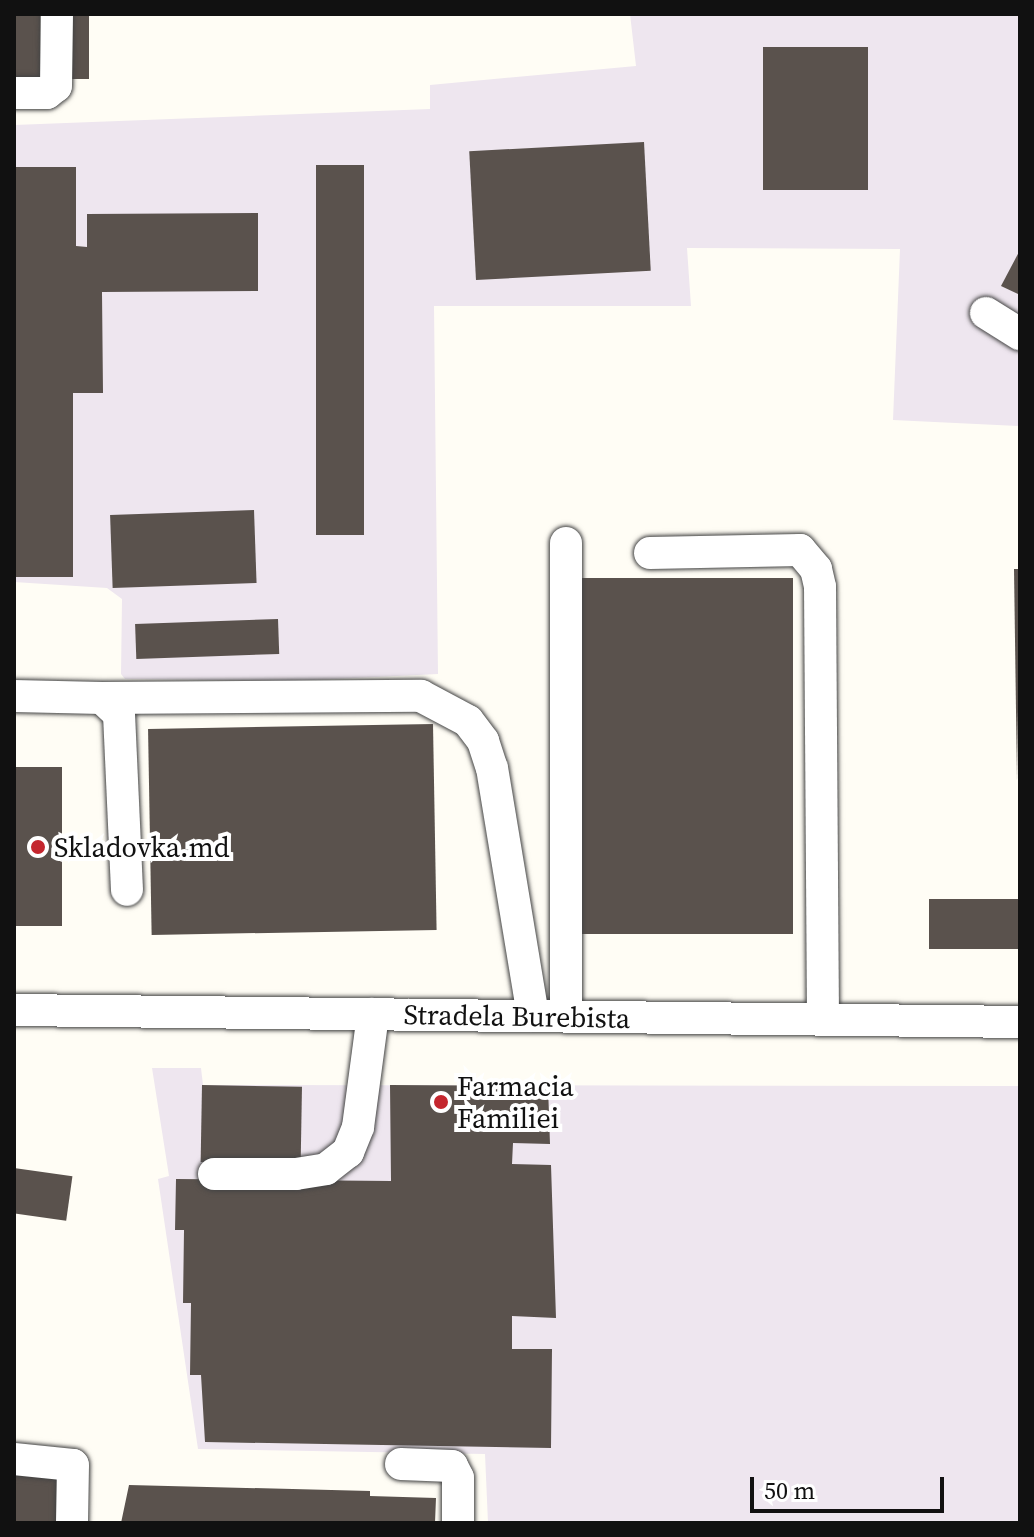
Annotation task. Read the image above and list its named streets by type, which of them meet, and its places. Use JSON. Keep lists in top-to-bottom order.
{
  "streets": {
    "street": ["Stradela Burebista"]
  },
  "places": ["Skladovka.md", "Farmacia Familiei"],
  "scale_bar": "50 m"
}
